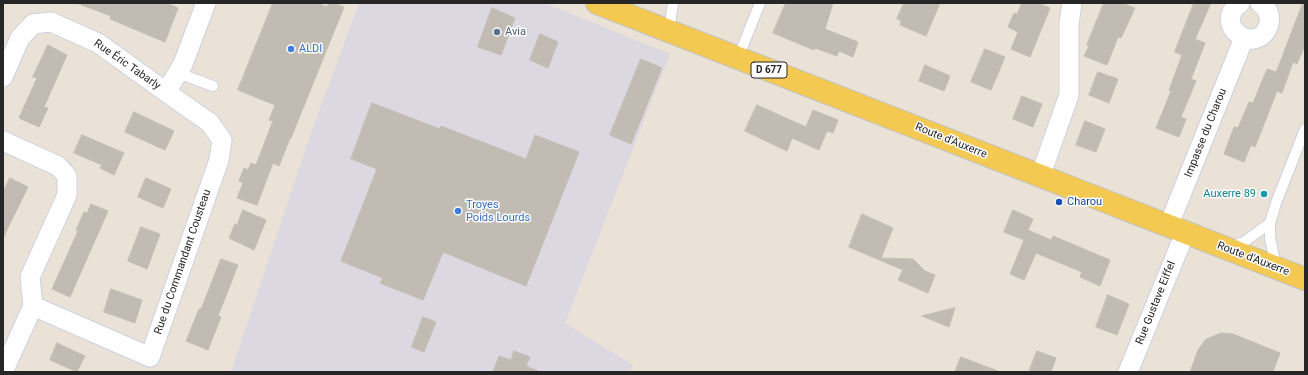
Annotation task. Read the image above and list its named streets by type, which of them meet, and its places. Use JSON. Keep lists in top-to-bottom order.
{
  "streets": {
    "main road": ["D 677", "Route d'Auxerre"],
    "street": [
      "Rue Éric Tabarly",
      "Impasse du Charou",
      "Rue du Commandant Cousteau",
      "Rue Gustave Eiffel"
    ]
  },
  "crossings": [
    ["Rue Éric Tabarly", "Rue du Commandant Cousteau"],
    ["Impasse du Charou", "Route d'Auxerre"],
    ["Impasse du Charou", "Rue Gustave Eiffel"],
    ["Route d'Auxerre", "Rue Gustave Eiffel"]
  ],
  "places": [
    "Avia",
    "ALDI",
    "Auxerre 89",
    "Charou",
    "Troyes Poids Lourds"
  ]
}
